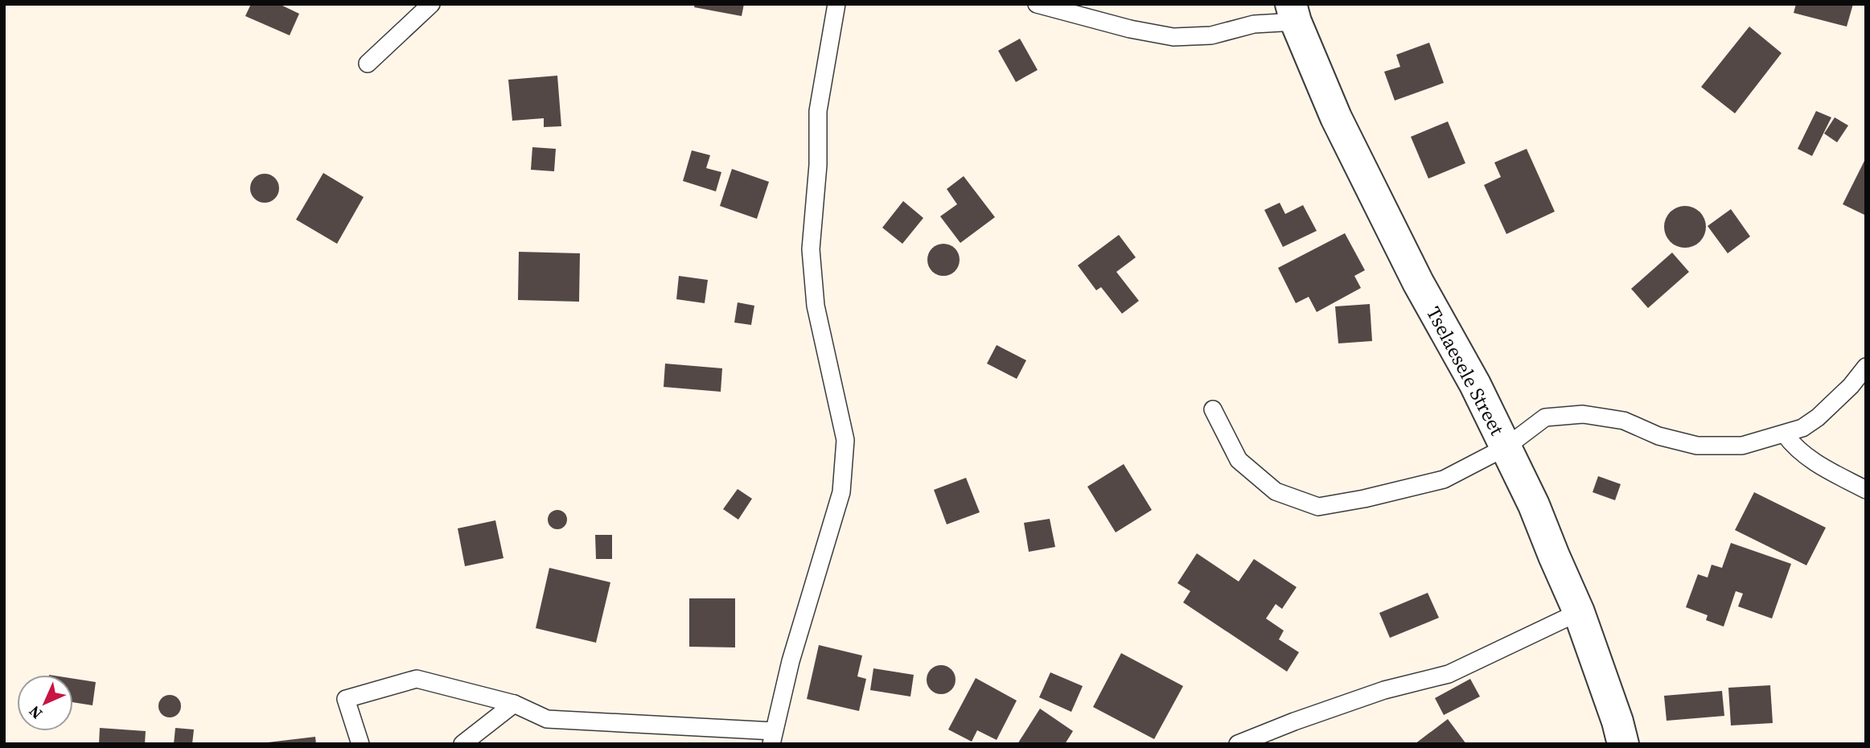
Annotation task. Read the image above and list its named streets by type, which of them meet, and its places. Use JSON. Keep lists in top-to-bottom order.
{
  "streets": {
    "street": ["Tselaesele Street"]
  },
  "north": "bottom left"
}
